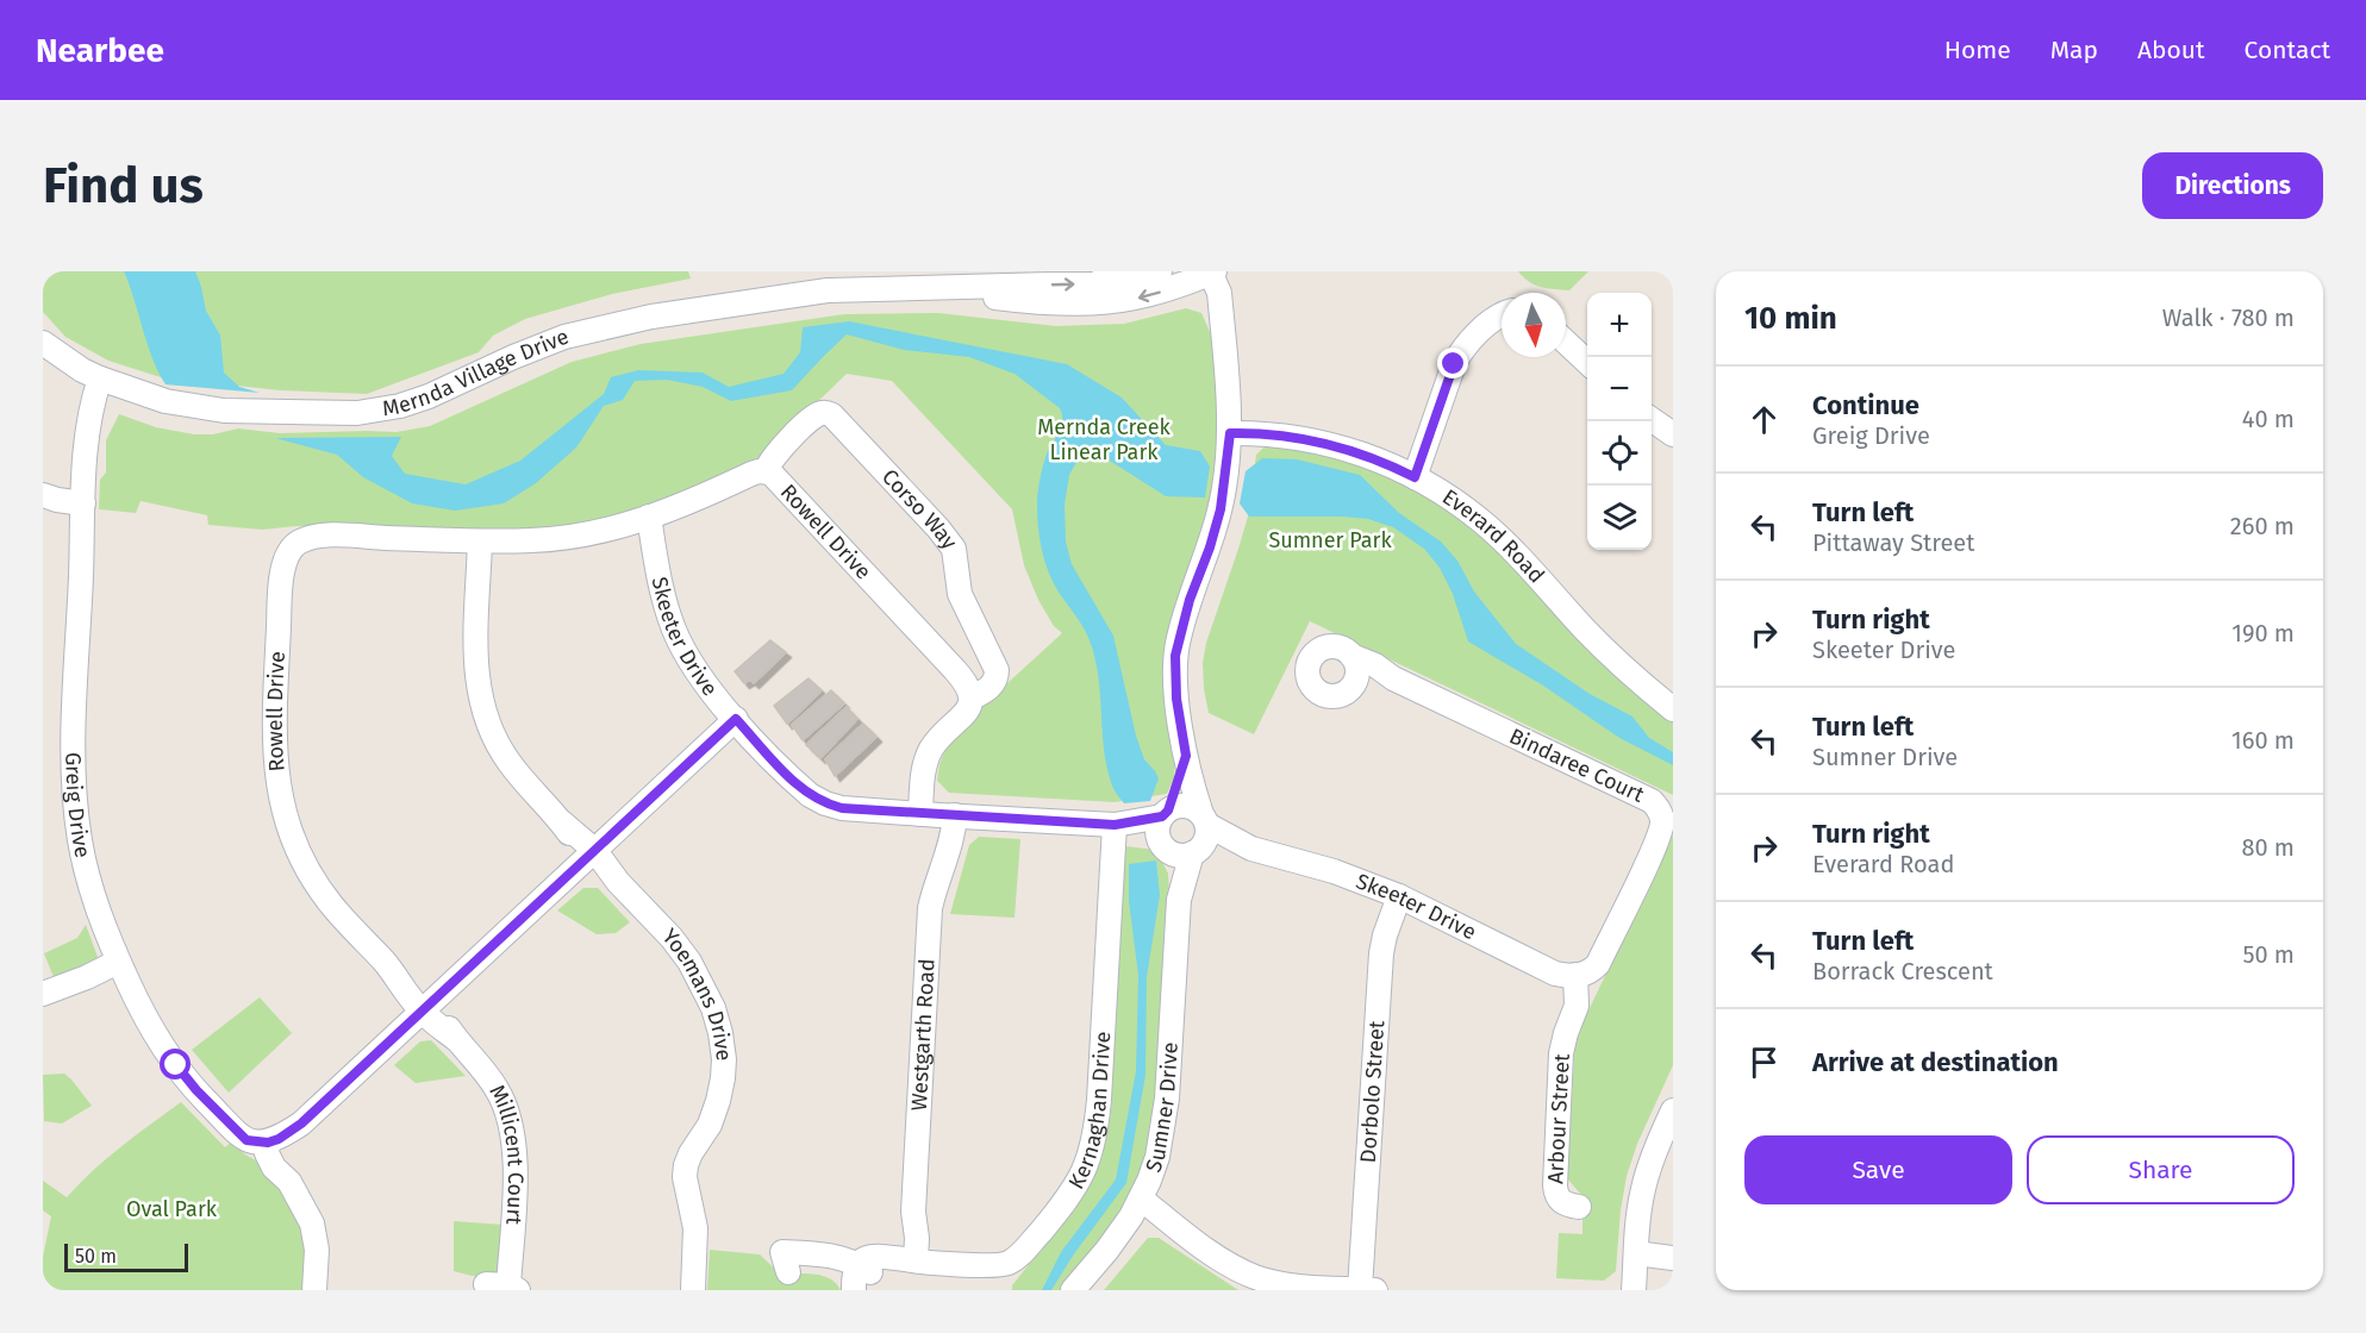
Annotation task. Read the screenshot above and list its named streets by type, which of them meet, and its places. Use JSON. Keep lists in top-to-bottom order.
{
  "streets": {
    "street": [
      "Mernda Village Drive",
      "Corso Way",
      "Rowell Drive",
      "Everard Road",
      "Skeeter Drive",
      "Bindaree Court",
      "Greig Drive",
      "Yoemans Drive",
      "Westgarth Road",
      "Dorbolo Street",
      "Sumner Drive",
      "Kernaghan Drive",
      "Arbour Street",
      "Millicent Court"
    ]
  },
  "crossings": [
    ["Mernda Village Drive", "Greig Drive"],
    ["Corso Way", "Rowell Drive"],
    ["Rowell Drive", "Skeeter Drive"],
    ["Rowell Drive", "Yoemans Drive"],
    ["Rowell Drive", "Millicent Court"],
    ["Skeeter Drive", "Bindaree Court"],
    ["Skeeter Drive", "Westgarth Road"],
    ["Skeeter Drive", "Dorbolo Street"],
    ["Skeeter Drive", "Sumner Drive"],
    ["Skeeter Drive", "Kernaghan Drive"],
    ["Skeeter Drive", "Arbour Street"],
    ["Bindaree Court", "Arbour Street"],
    ["Westgarth Road", "Kernaghan Drive"]
  ],
  "parks": ["Mernda Creek Linear Park", "Sumner Park", "Oval Park"],
  "scale_bar": "50 m",
  "north": "bottom",
  "page": {
    "header": "Nearbee",
    "nav": [
      "Home",
      "Map",
      "About",
      "Contact"
    ],
    "buttons": [
      "Directions",
      ["Save", "Share"]
    ],
    "title": "Find us",
    "heading": ["10 min", "Walk · 780 m"],
    "map_buttons": ["+", "−"],
    "list": [
      ["Continue", "Greig Drive", "40 m"],
      ["Turn left", "Pittaway Street", "260 m"],
      ["Turn right", "Skeeter Drive", "190 m"],
      ["Turn left", "Sumner Drive", "160 m"],
      ["Turn right", "Everard Road", "80 m"],
      ["Turn left", "Borrack Crescent", "50 m"],
      "Arrive at destination"
    ],
    "scale": "50 m"
  }
}
